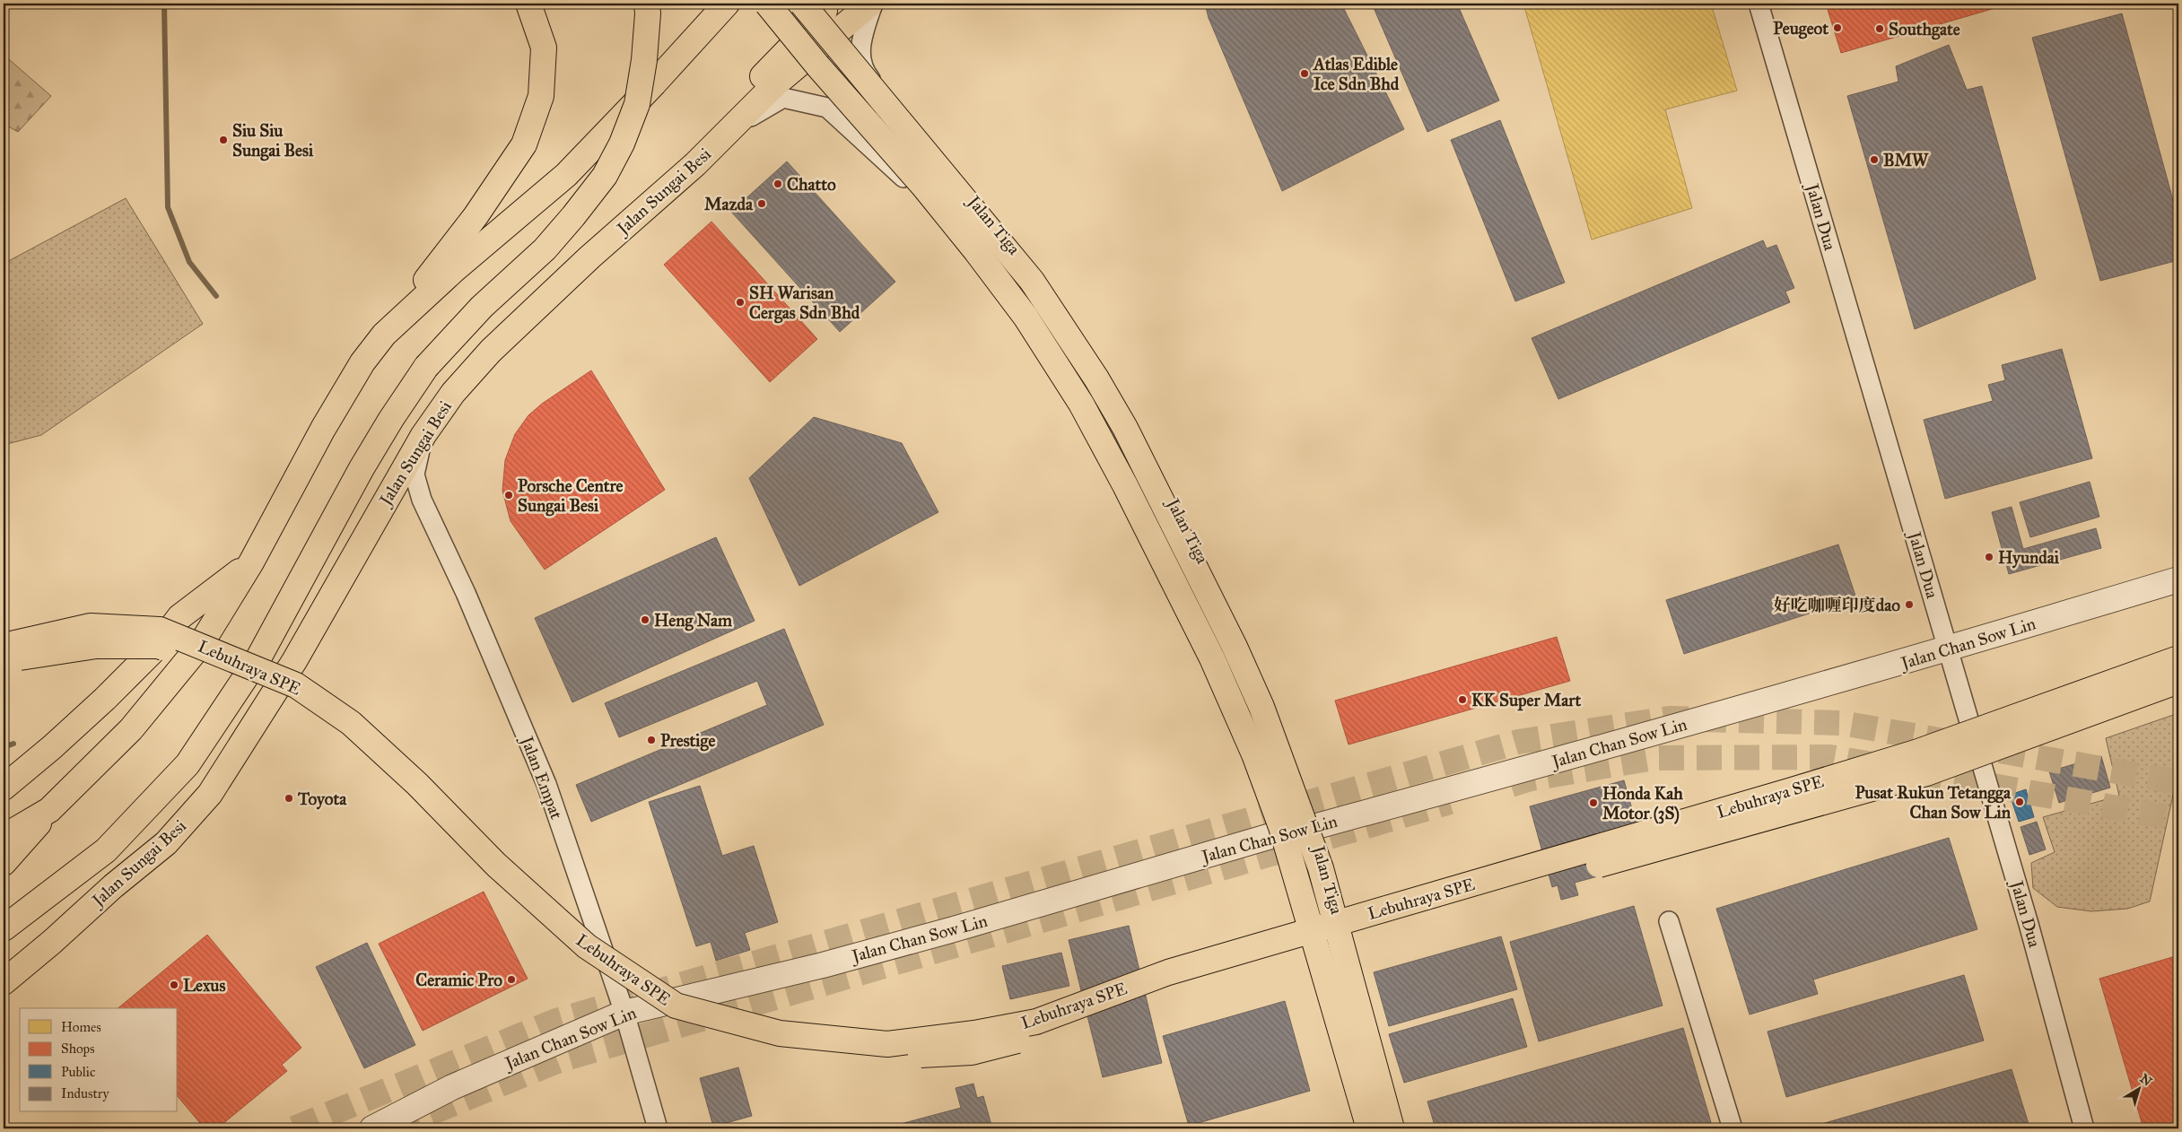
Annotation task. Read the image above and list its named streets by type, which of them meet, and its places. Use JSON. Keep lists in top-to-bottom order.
{
  "streets": {
    "main road": ["Jalan Sungai Besi", "Lebuhraya SPE"],
    "street": [
      "Jalan Dua",
      "Jalan Tiga",
      "Jalan Chan Sow Lin",
      "Jalan Empat"
    ]
  },
  "crossings": [
    ["Jalan Sungai Besi", "Jalan Tiga"],
    ["Jalan Sungai Besi", "Jalan Empat"],
    ["Jalan Dua", "Jalan Chan Sow Lin"],
    ["Jalan Tiga", "Jalan Chan Sow Lin"],
    ["Jalan Chan Sow Lin", "Jalan Empat"]
  ],
  "places": [
    "Peugeot",
    "Southgate",
    "Atlas Edible Ice Sdn Bhd",
    "Siu Siu Sungai Besi",
    "BMW",
    "Chatto",
    "Mazda",
    "SH Warisan Cergas Sdn Bhd",
    "Porsche Centre Sungai Besi",
    "Hyundai",
    "好吃咖喱印度dao",
    "Heng Nam",
    "KK Super Mart",
    "Prestige",
    "Toyota",
    "Pusat Rukun Tetangga Chan Sow Lin",
    "Honda Kah Motor (3S)",
    "Ceramic Pro",
    "Lexus"
  ],
  "legend": [
    "Homes",
    "Shops",
    "Public",
    "Industry"
  ],
  "north": "top right"
}
